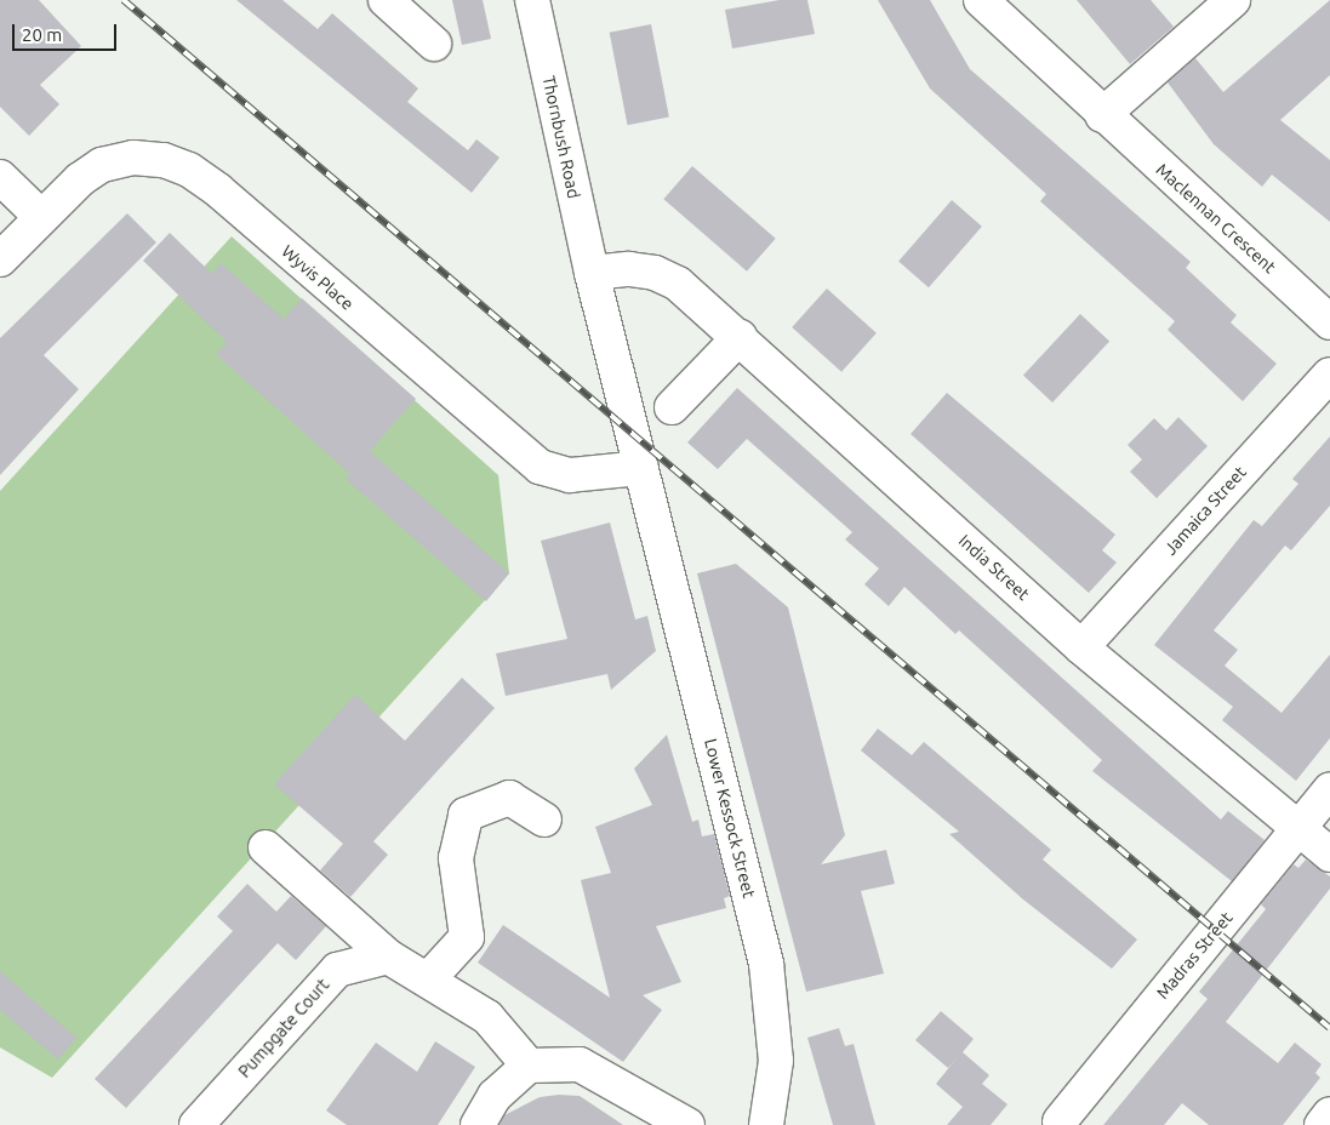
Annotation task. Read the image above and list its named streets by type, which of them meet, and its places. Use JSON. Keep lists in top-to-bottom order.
{
  "streets": {
    "street": [
      "Thornbush Road",
      "Maclennan Crescent",
      "Wyvis Place",
      "Jamaica Street",
      "India Street",
      "Lower Kessock Street",
      "Madras Street",
      "Pumpgate Court"
    ]
  },
  "crossings": [
    ["Thornbush Road", "Wyvis Place"],
    ["Thornbush Road", "Lower Kessock Street"],
    ["Jamaica Street", "India Street"],
    ["India Street", "Madras Street"]
  ],
  "scale_bar": "20 m"
}
